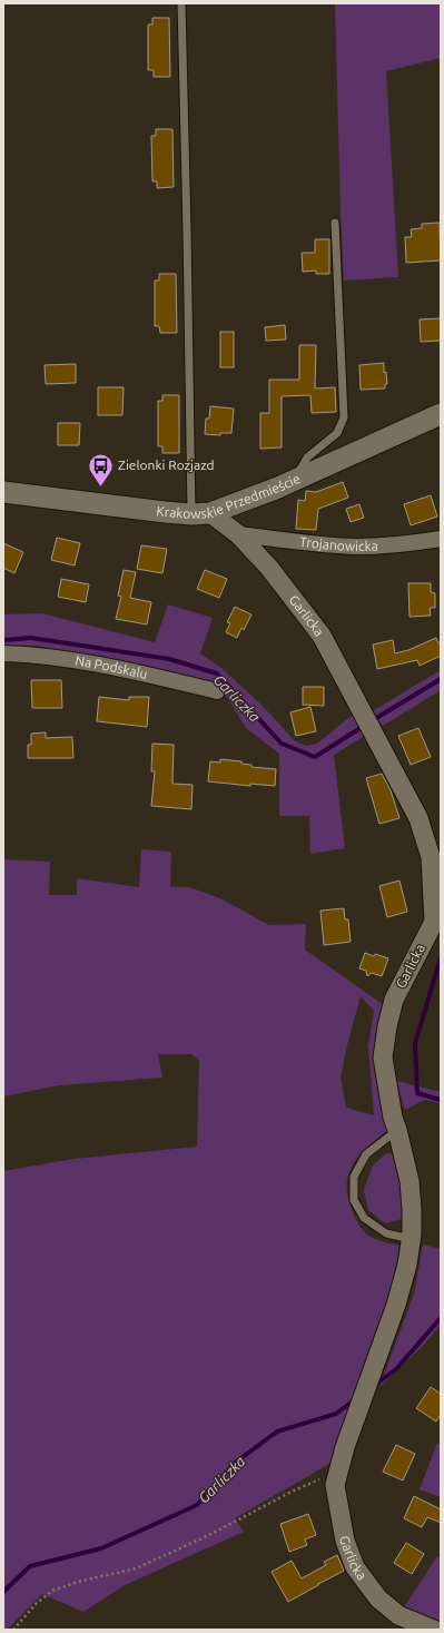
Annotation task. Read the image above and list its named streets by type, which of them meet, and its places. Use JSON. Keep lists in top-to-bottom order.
{
  "streets": {
    "main road": ["Krakowskie Przedmieście"],
    "street": ["Trojanowicka", "Garlicka", "Na Podskalu"]
  },
  "crossings": [
    ["Krakowskie Przedmieście", "Garlicka"],
    ["Trojanowicka", "Garlicka"]
  ],
  "water": ["Garliczka"],
  "places": {
    "bus stop": ["Zielonki Rozjazd"]
  }
}
